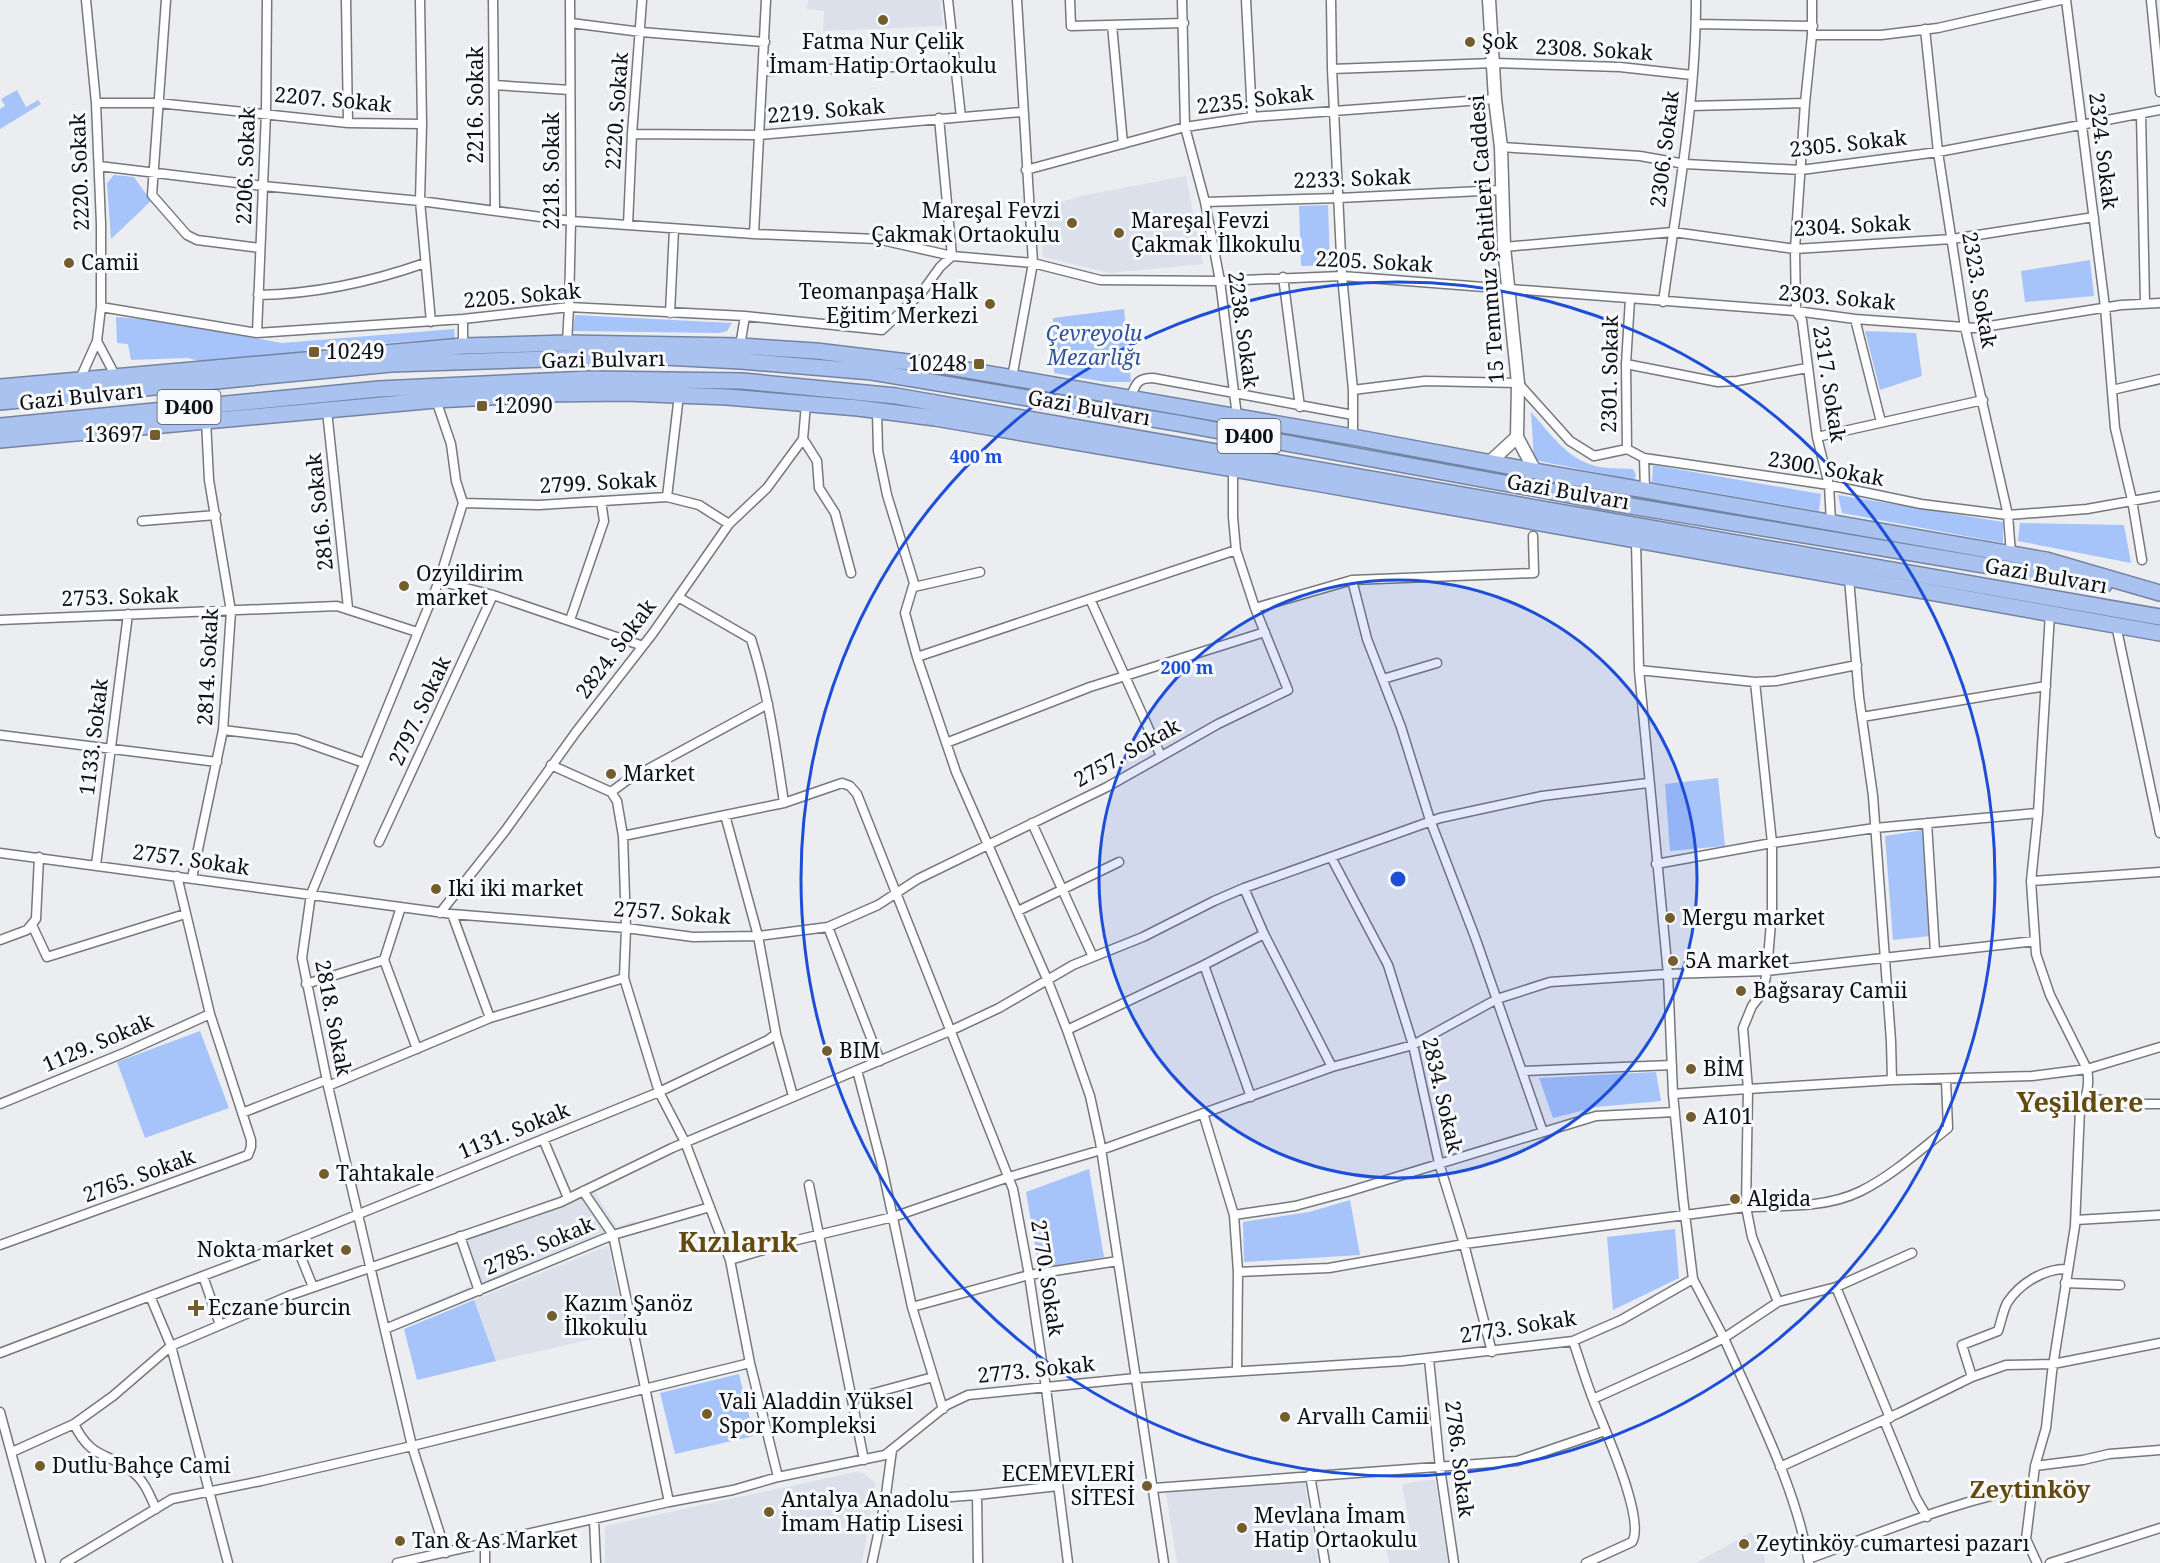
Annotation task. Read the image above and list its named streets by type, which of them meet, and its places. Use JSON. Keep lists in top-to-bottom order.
{
  "streets": {
    "highway": ["Gazi Bulvarı", "D400"],
    "main road": ["15 Temmuz Şehitleri Caddesi"],
    "street": [
      "2308. Sokak",
      "2207. Sokak",
      "2235. Sokak",
      "2216. Sokak",
      "2220. Sokak",
      "2219. Sokak",
      "2305. Sokak",
      "2306. Sokak",
      "2324. Sokak",
      "2206. Sokak",
      "2218. Sokak",
      "2233. Sokak",
      "2304. Sokak",
      "2205. Sokak",
      "2323. Sokak",
      "2303. Sokak",
      "2238. Sokak",
      "2301. Sokak",
      "2317. Sokak",
      "2300. Sokak",
      "2799. Sokak",
      "2816. Sokak",
      "2753. Sokak",
      "2824. Sokak",
      "2814. Sokak",
      "2797. Sokak",
      "1133. Sokak",
      "2757. Sokak",
      "2818. Sokak",
      "1129. Sokak",
      "2834. Sokak",
      "1131. Sokak",
      "2765. Sokak",
      "2785. Sokak",
      "2770. Sokak",
      "2773. Sokak",
      "2786. Sokak"
    ]
  },
  "crossings": [
    ["2308. Sokak", "2306. Sokak"],
    ["2308. Sokak", "15 Temmuz Şehitleri Caddesi"],
    ["2207. Sokak", "2220. Sokak"],
    ["2207. Sokak", "2206. Sokak"],
    ["2235. Sokak", "15 Temmuz Şehitleri Caddesi"],
    ["2235. Sokak", "2238. Sokak"],
    ["2216. Sokak", "2205. Sokak"],
    ["2220. Sokak", "2219. Sokak"],
    ["2220. Sokak", "2205. Sokak"],
    ["2305. Sokak", "2306. Sokak"],
    ["2305. Sokak", "2324. Sokak"],
    ["2305. Sokak", "15 Temmuz Şehitleri Caddesi"],
    ["2305. Sokak", "2323. Sokak"],
    ["2305. Sokak", "2317. Sokak"],
    ["2306. Sokak", "2304. Sokak"],
    ["2306. Sokak", "2303. Sokak"],
    ["2324. Sokak", "2304. Sokak"],
    ["2324. Sokak", "2303. Sokak"],
    ["2324. Sokak", "2300. Sokak"],
    ["2206. Sokak", "2205. Sokak"],
    ["2218. Sokak", "2205. Sokak"],
    ["2233. Sokak", "15 Temmuz Şehitleri Caddesi"],
    ["2233. Sokak", "2238. Sokak"],
    ["2304. Sokak", "15 Temmuz Şehitleri Caddesi"],
    ["2304. Sokak", "2323. Sokak"],
    ["2304. Sokak", "2317. Sokak"],
    ["15 Temmuz Şehitleri Caddesi", "2205. Sokak"],
    ["15 Temmuz Şehitleri Caddesi", "2303. Sokak"],
    ["2205. Sokak", "2303. Sokak"],
    ["2205. Sokak", "2238. Sokak"],
    ["2323. Sokak", "2303. Sokak"],
    ["2323. Sokak", "2300. Sokak"],
    ["2303. Sokak", "2301. Sokak"],
    ["2303. Sokak", "2317. Sokak"],
    ["2301. Sokak", "2300. Sokak"],
    ["2317. Sokak", "2300. Sokak"],
    ["2799. Sokak", "2824. Sokak"],
    ["2799. Sokak", "2818. Sokak"],
    ["2816. Sokak", "2753. Sokak"],
    ["2753. Sokak", "2814. Sokak"],
    ["2753. Sokak", "1133. Sokak"],
    ["2753. Sokak", "2818. Sokak"],
    ["2824. Sokak", "2757. Sokak"],
    ["2814. Sokak", "2757. Sokak"],
    ["1133. Sokak", "2757. Sokak"],
    ["2757. Sokak", "2818. Sokak"],
    ["2757. Sokak", "2770. Sokak"],
    ["2818. Sokak", "1131. Sokak"],
    ["2818. Sokak", "2785. Sokak"],
    ["2818. Sokak", "2773. Sokak"],
    ["2834. Sokak", "2773. Sokak"],
    ["2770. Sokak", "2773. Sokak"],
    ["2773. Sokak", "2786. Sokak"]
  ],
  "districts": ["Yeşildere", "Kızılarık", "Zeytinköy"],
  "parks": ["Çevreyolu Mezarlığı"],
  "places": {
    "other": [
      "Fatma Nur Çelik İmam Hatip Ortaokulu",
      "Şok",
      "Mareşal Fevzi Çakmak Ortaokulu",
      "Mareşal Fevzi Çakmak İlkokulu",
      "Camii",
      "Teomanpaşa Halk Eğitim Merkezi",
      "Ozyildirim market",
      "Market",
      "Iki iki market",
      "Mergu market",
      "5A market",
      "Bağsaray Camii",
      "BIM",
      "BİM",
      "A101",
      "Tahtakale",
      "Algida",
      "Nokta market",
      "Kazım Şanöz İlkokulu",
      "Vali Aladdin Yüksel Spor Kompleksi",
      "Arvallı Camii",
      "Dutlu Bahçe Cami",
      "ECEMEVLERİ SİTESİ",
      "Antalya Anadolu İmam Hatip Lisesi",
      "Mevlana İmam Hatip Ortaokulu",
      "Tan & As Market",
      "Zeytinköy cumartesi pazarı"
    ],
    "transit": [
      "10249",
      "10248",
      "12090",
      "13697"
    ],
    "health": ["Eczane burcin"]
  },
  "rings": ["400 m", "200 m"]
}
